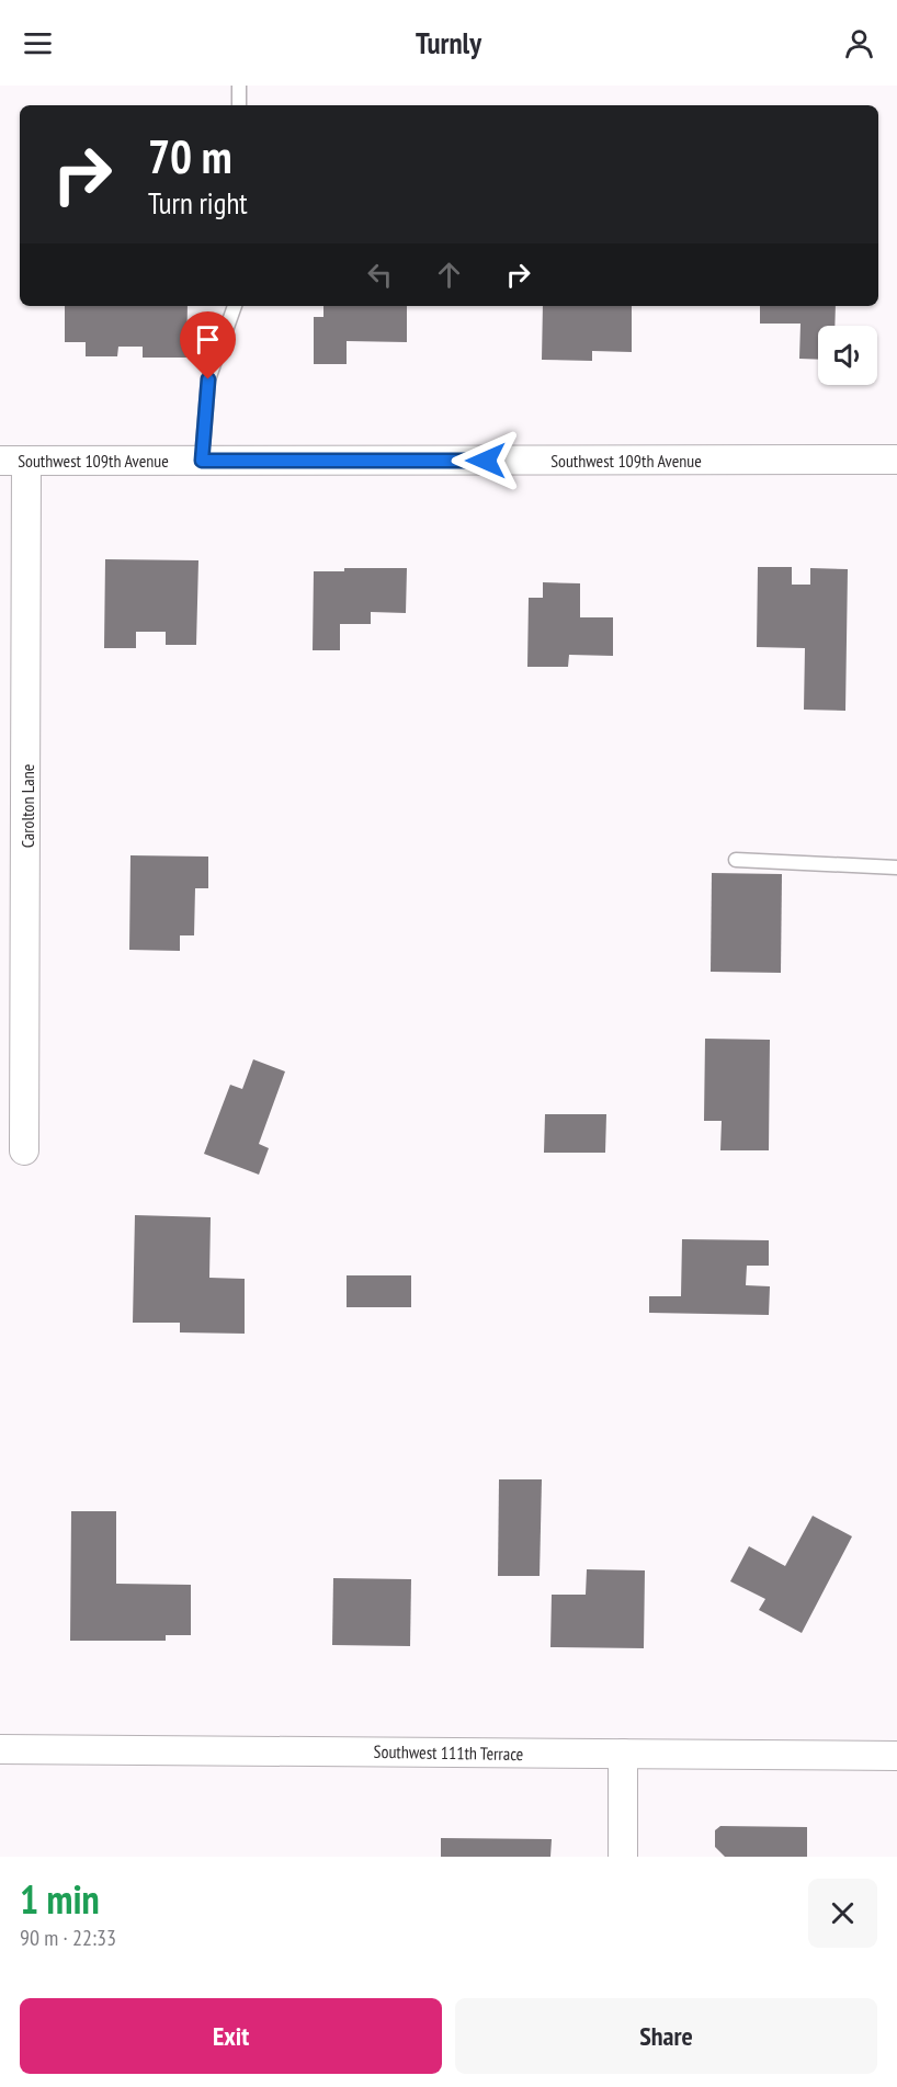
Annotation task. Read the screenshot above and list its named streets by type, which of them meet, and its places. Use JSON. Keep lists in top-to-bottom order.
{
  "streets": {
    "street": ["Southwest 109th Avenue", "Carolton Lane", "Southwest 111th Terrace"]
  },
  "crossings": [
    ["Southwest 109th Avenue", "Carolton Lane"]
  ],
  "page": {
    "header": "Turnly",
    "turn": ["70 m", "Turn right"],
    "heading": ["1 min", "90 m · 22:33"],
    "buttons": ["Exit", "Share"]
  }
}
